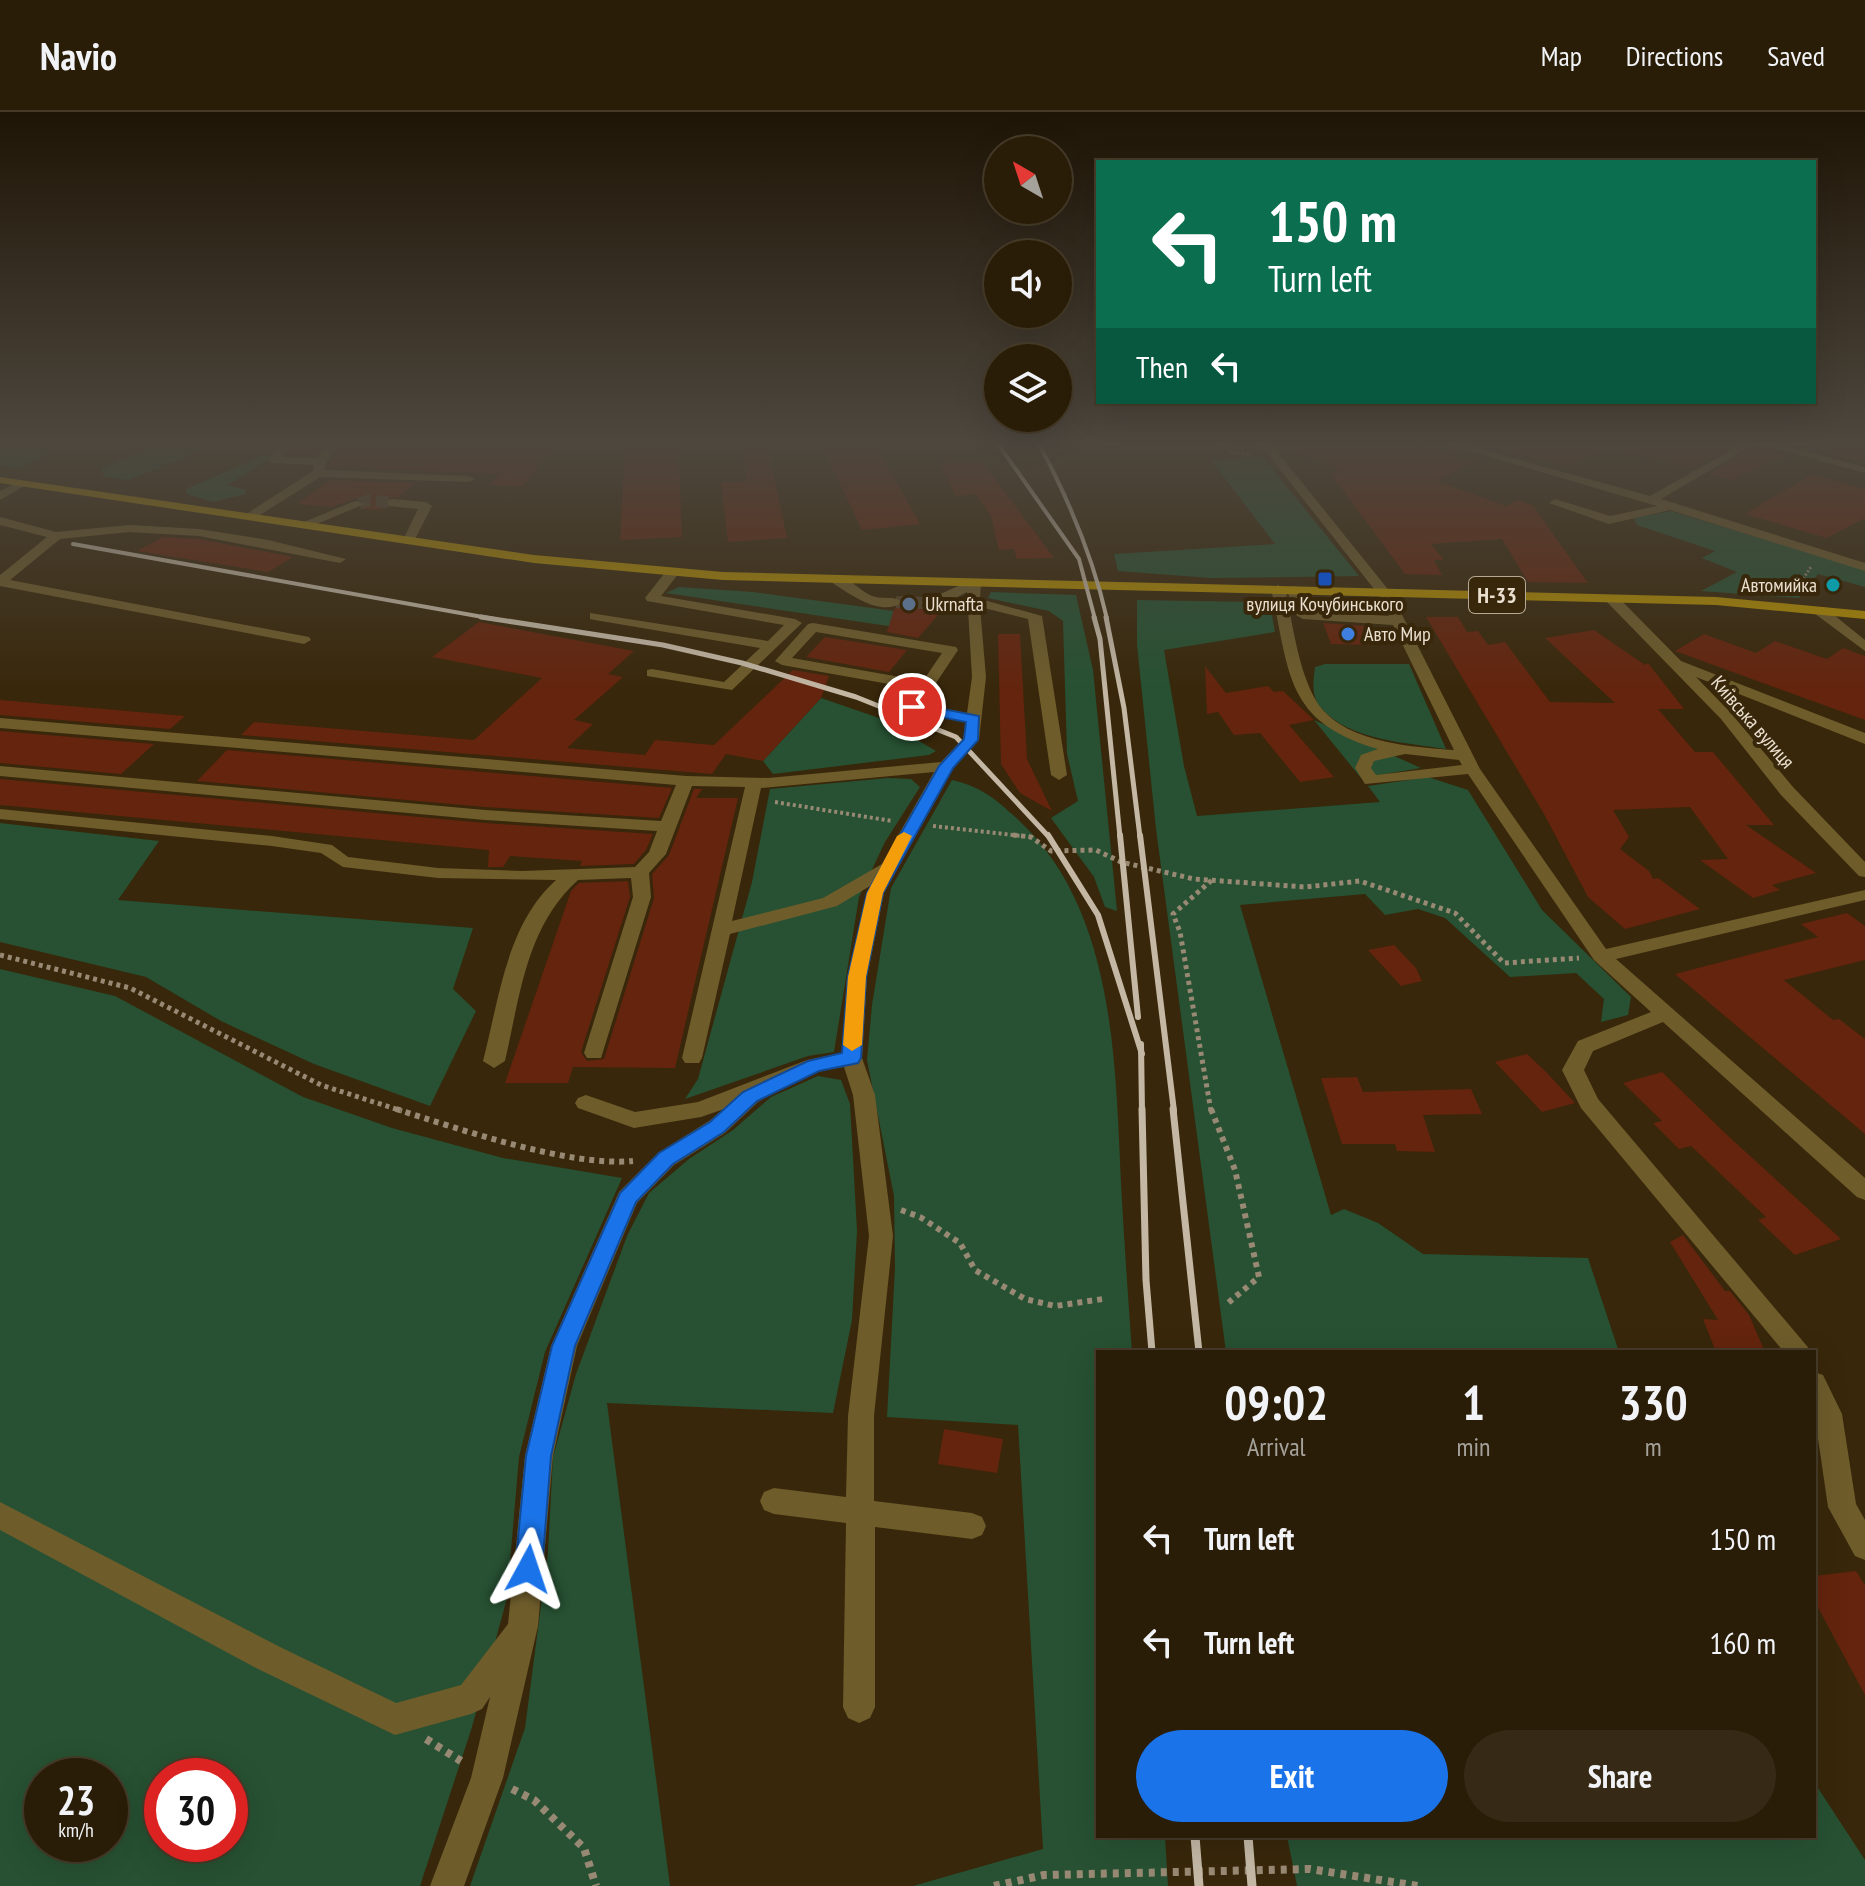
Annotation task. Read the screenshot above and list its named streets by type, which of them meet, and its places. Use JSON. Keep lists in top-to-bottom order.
{
  "streets": {
    "main road": ["Н-33"],
    "street": ["Київська вулиця"]
  },
  "crossings": [
    ["Н-33", "Київська вулиця"]
  ],
  "places": {
    "transit": ["вулиця Кочубинського"],
    "other": ["Автомийка", "Ukrnafta", "Авто Мир"]
  },
  "north": "top left",
  "page": {
    "header": "Navio",
    "nav": ["Map", "Directions", "Saved"],
    "turn": ["150 m", "Turn left"],
    "then": "Then",
    "eta": [
      "09:02",
      "Arrival",
      "1",
      "min",
      "330",
      "m"
    ],
    "list": [
      {
        "name": "Turn left",
        "value": "150 m"
      },
      {
        "name": "Turn left",
        "value": "160 m"
      }
    ],
    "buttons": ["Exit", "Share"],
    "speed": "23 km/h",
    "limit": "30"
  }
}
